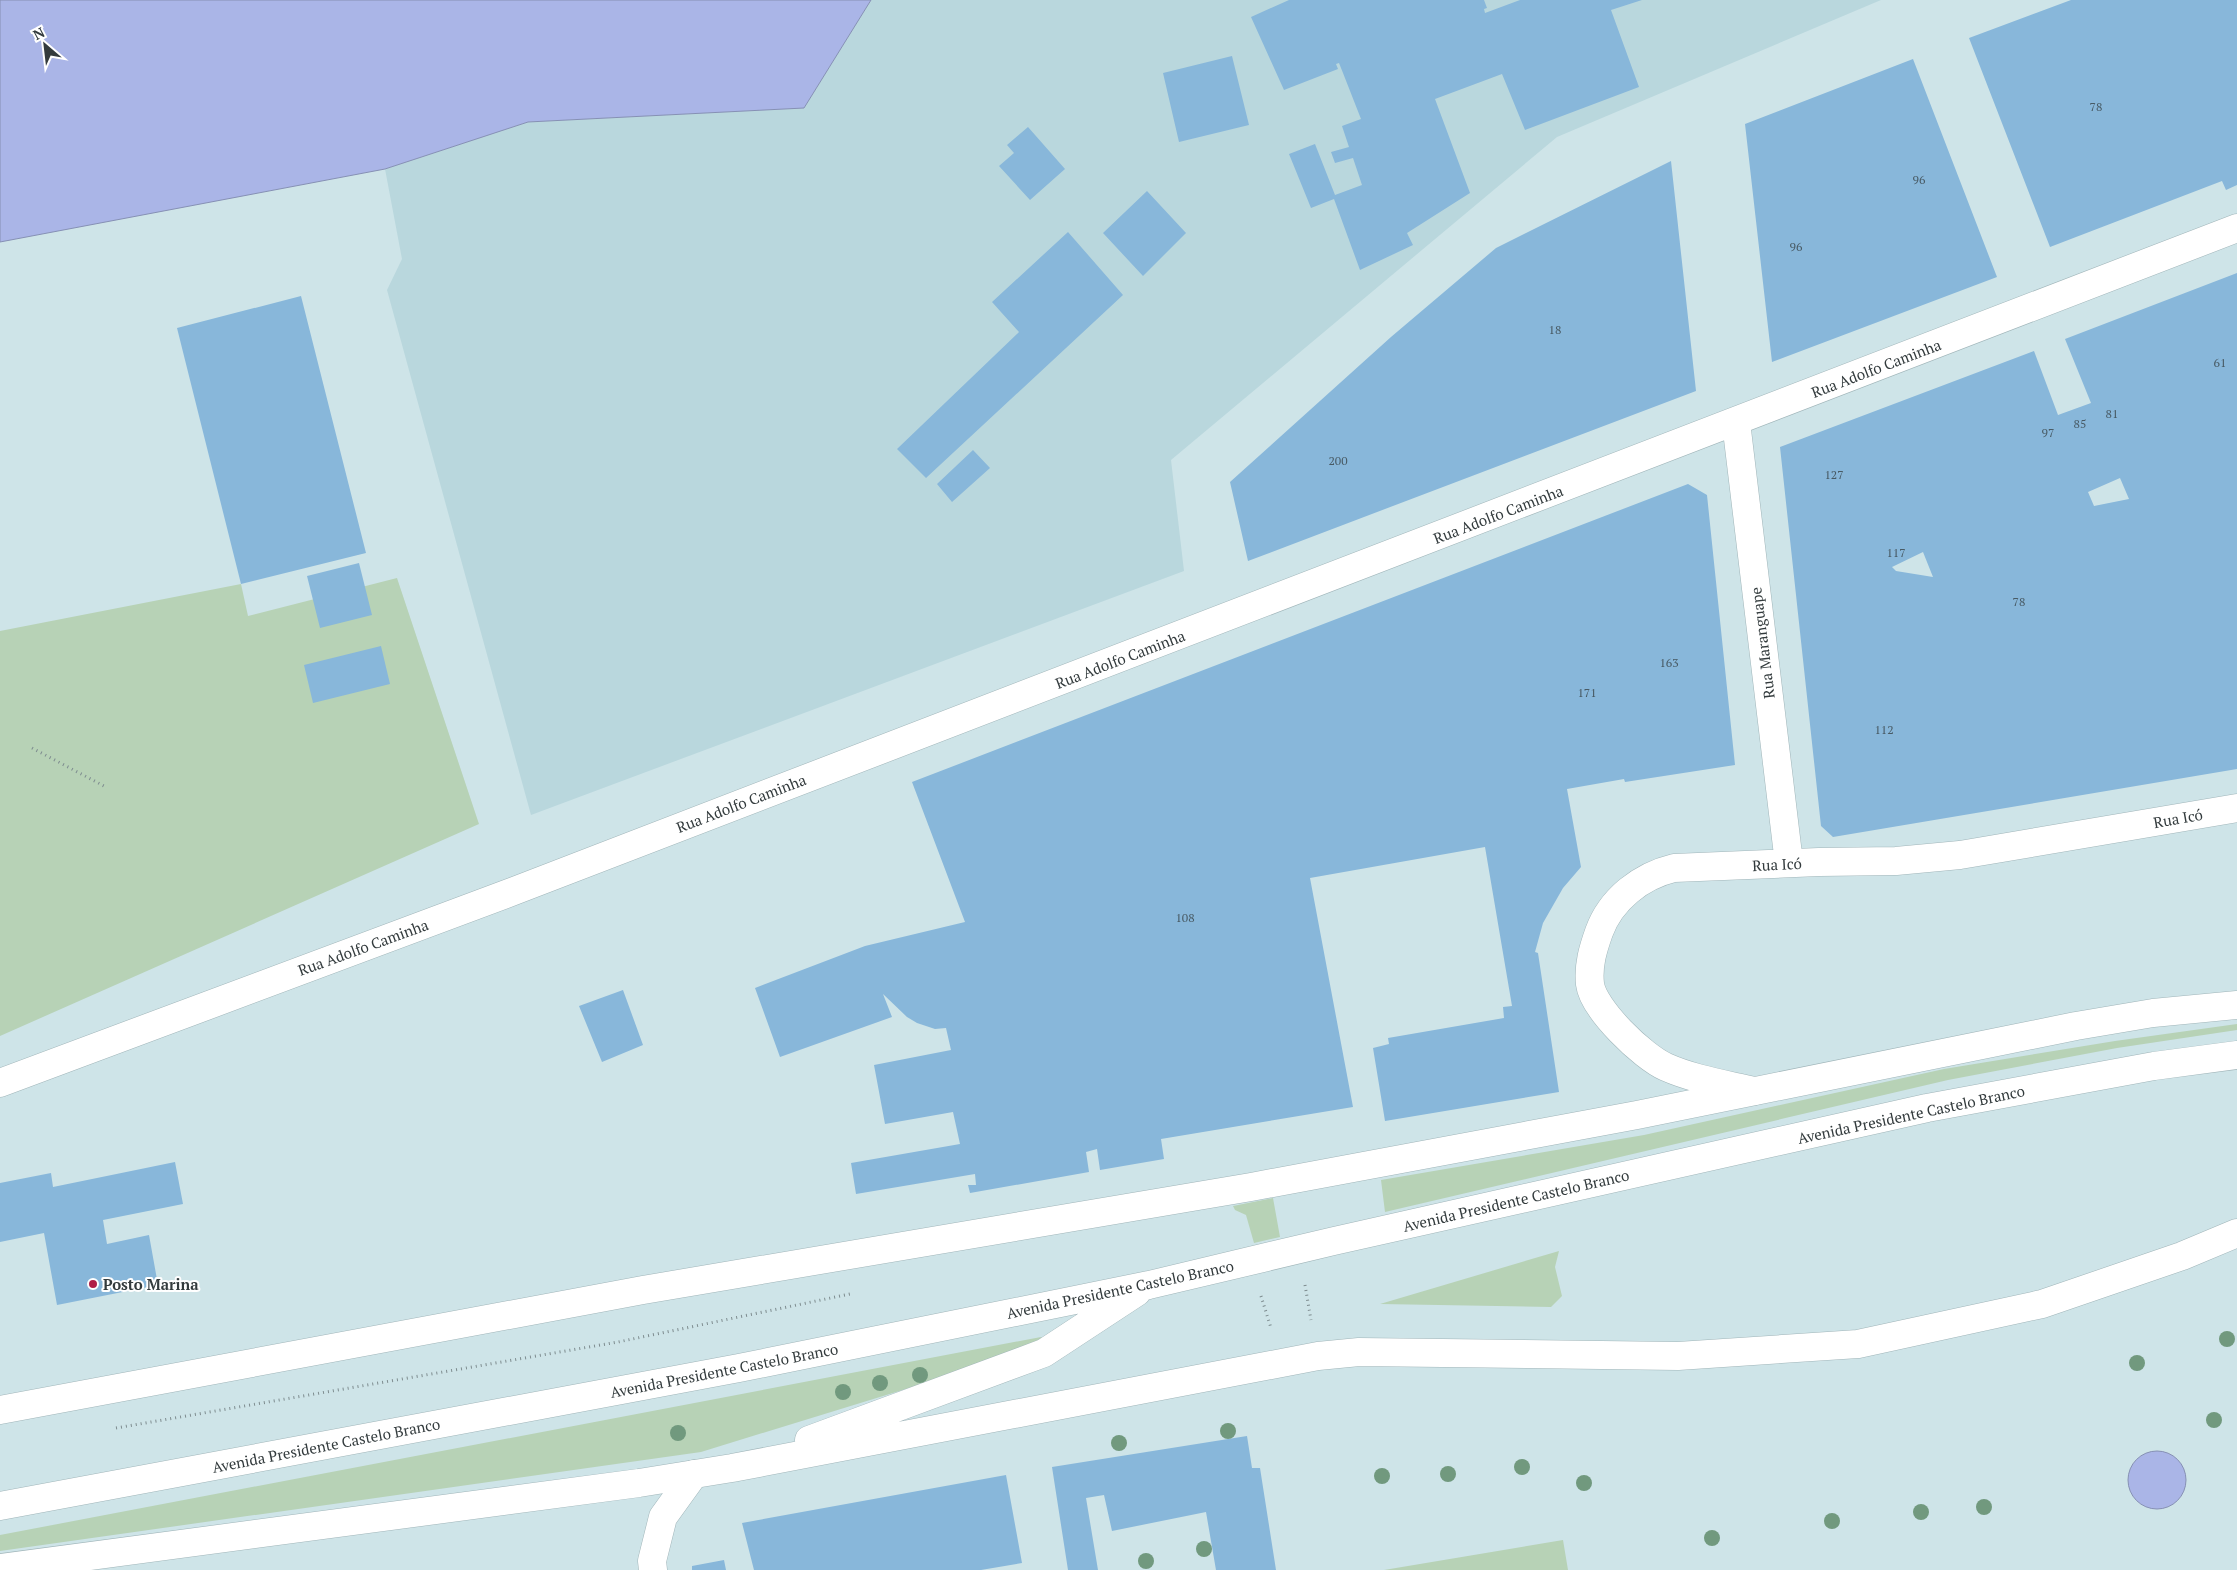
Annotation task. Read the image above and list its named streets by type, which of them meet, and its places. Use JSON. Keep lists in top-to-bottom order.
{
  "streets": {
    "main road": [
      "Rua Adolfo Caminha",
      "Rua Maranguape",
      "Rua Icó",
      "Avenida Presidente Castelo Branco"
    ]
  },
  "crossings": [
    ["Rua Adolfo Caminha", "Rua Maranguape"],
    ["Rua Maranguape", "Rua Icó"]
  ],
  "places": ["Posto Marina"],
  "house_numbers": [
    "78",
    "96",
    "96",
    "18",
    "61",
    "81",
    "85",
    "97",
    "200",
    "127",
    "117",
    "78",
    "163",
    "171",
    "112",
    "108"
  ],
  "north": "top left"
}
